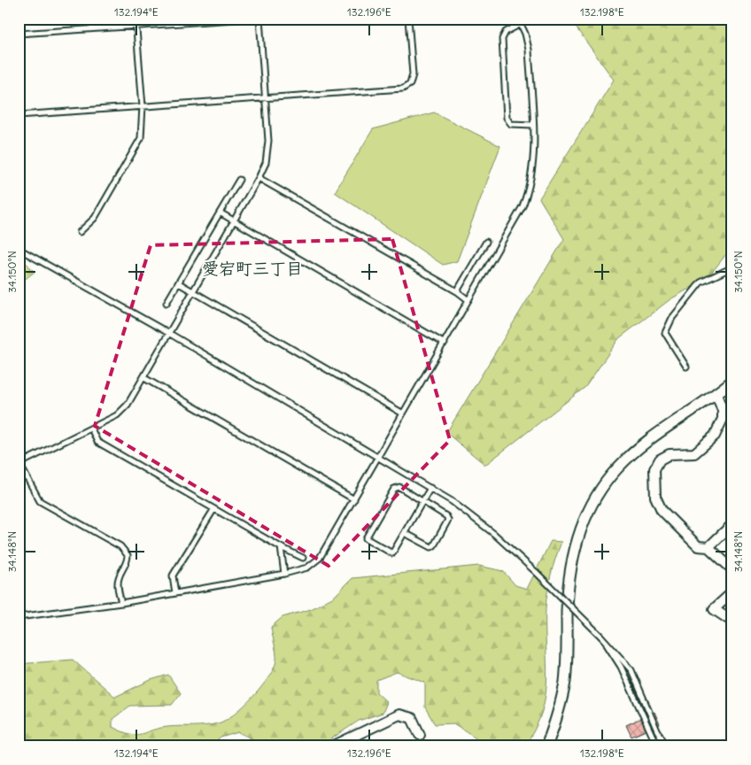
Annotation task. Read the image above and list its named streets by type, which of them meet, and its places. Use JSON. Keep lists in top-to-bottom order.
{
  "districts": ["愛宕町三丁目"],
  "coordinates": [
    "132.194°E",
    "132.196°E",
    "132.198°E",
    "34.150°N",
    "34.148°N"
  ]
}
